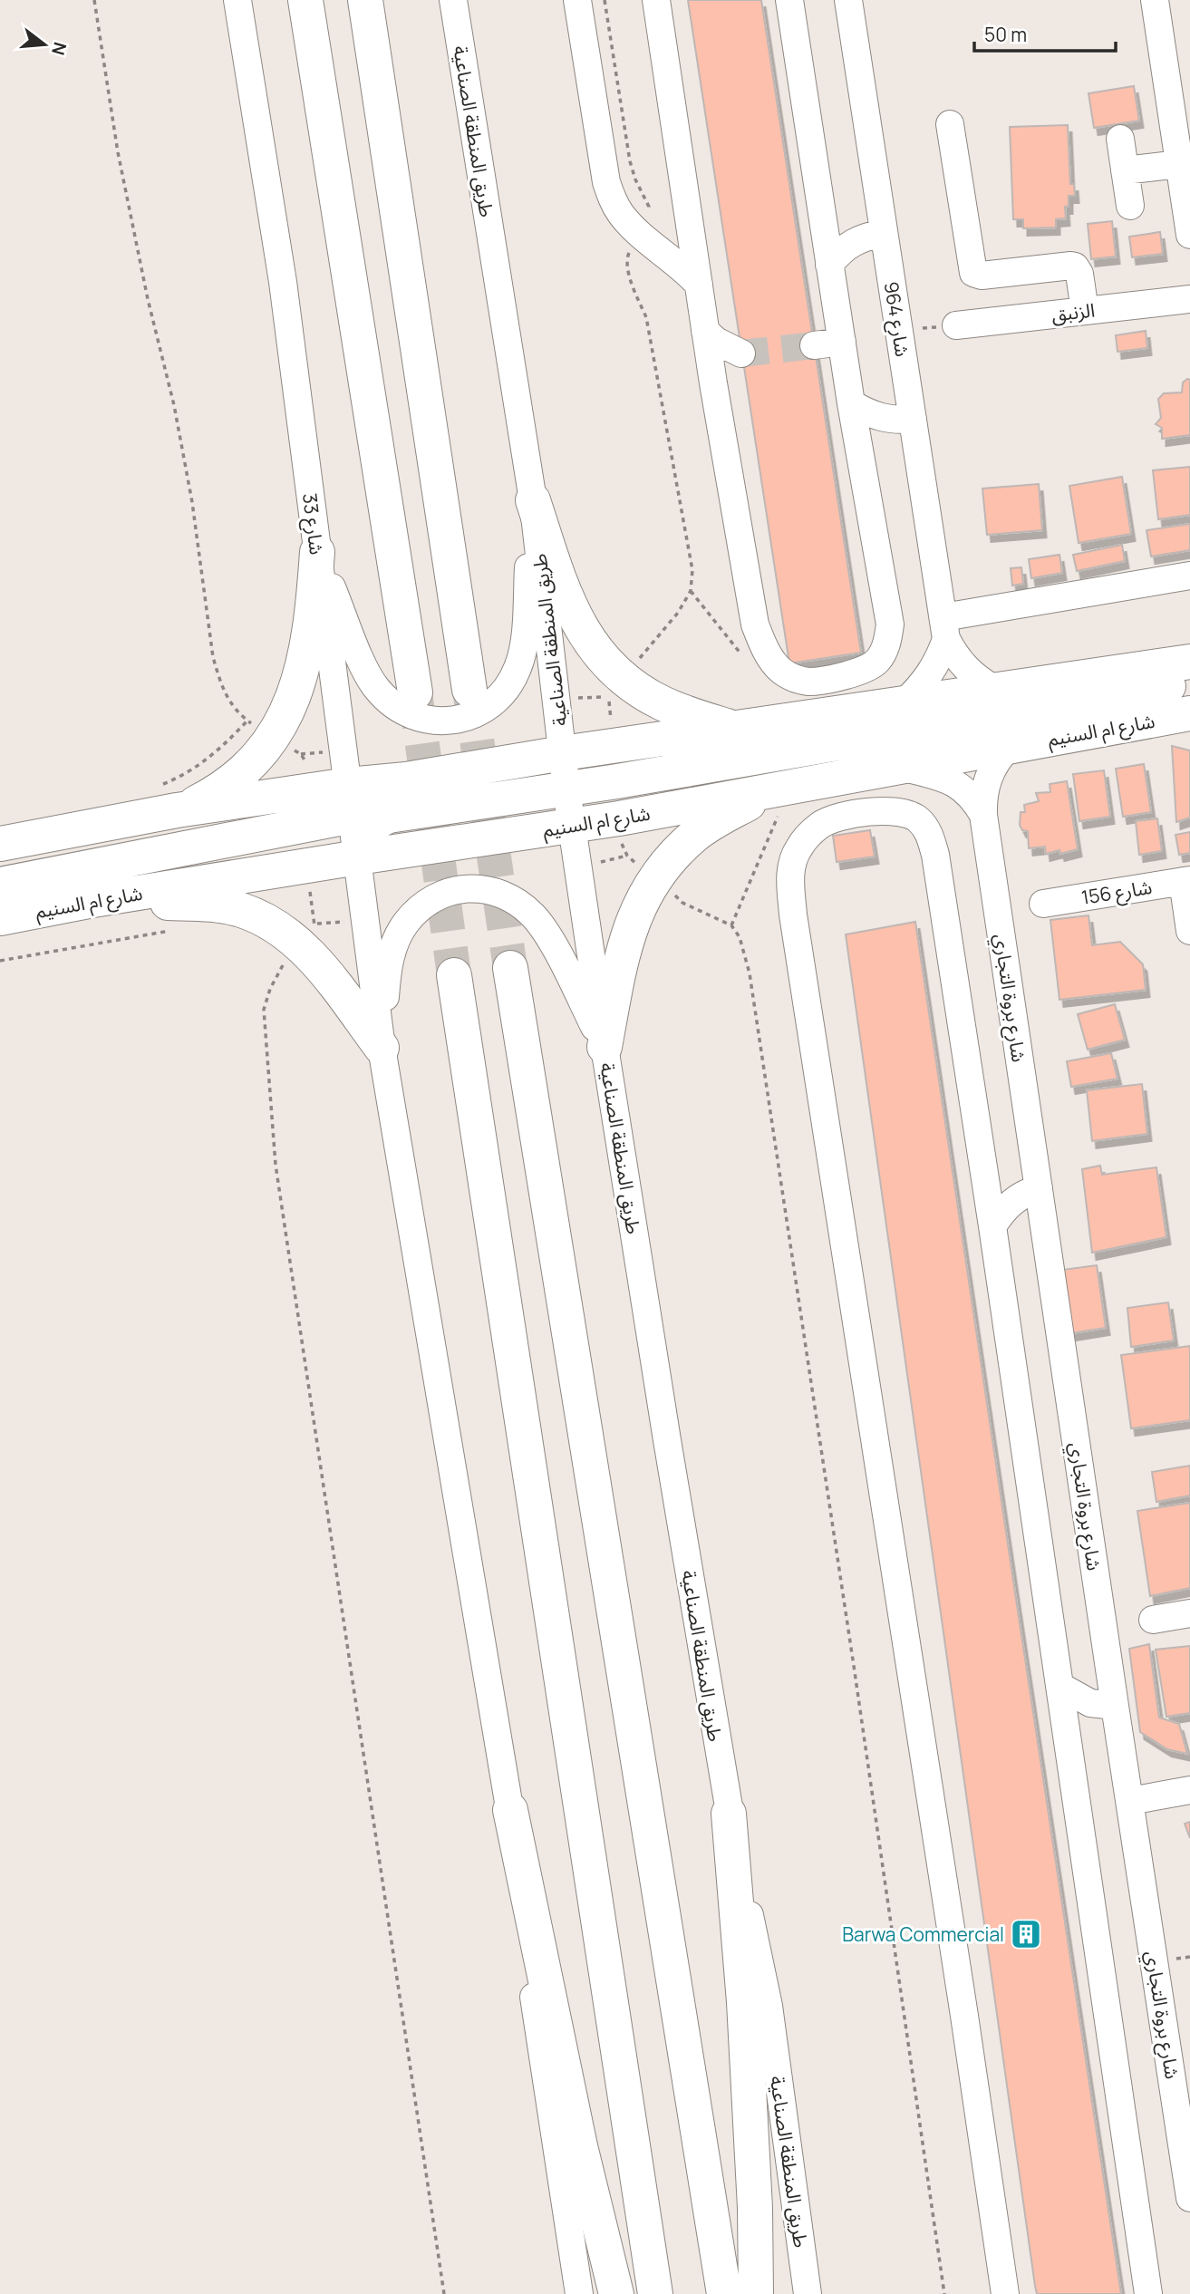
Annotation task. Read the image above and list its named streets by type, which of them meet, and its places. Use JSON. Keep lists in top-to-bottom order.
{
  "streets": {
    "main road": ["شارع ام السنيم"],
    "street": [
      "طريق المنطقة الصناعية",
      "الزنبق",
      "شارع 964",
      "شارع 33",
      "شارع 156",
      "شارع بروة التجاري"
    ]
  },
  "crossings": [
    ["طريق المنطقة الصناعية", "شارع ام السنيم"],
    ["شارع 33", "شارع ام السنيم"],
    ["شارع ام السنيم", "شارع بروة التجاري"]
  ],
  "places": {
    "building": ["Barwa Commercial"]
  },
  "scale_bar": "50 m",
  "north": "right"
}
